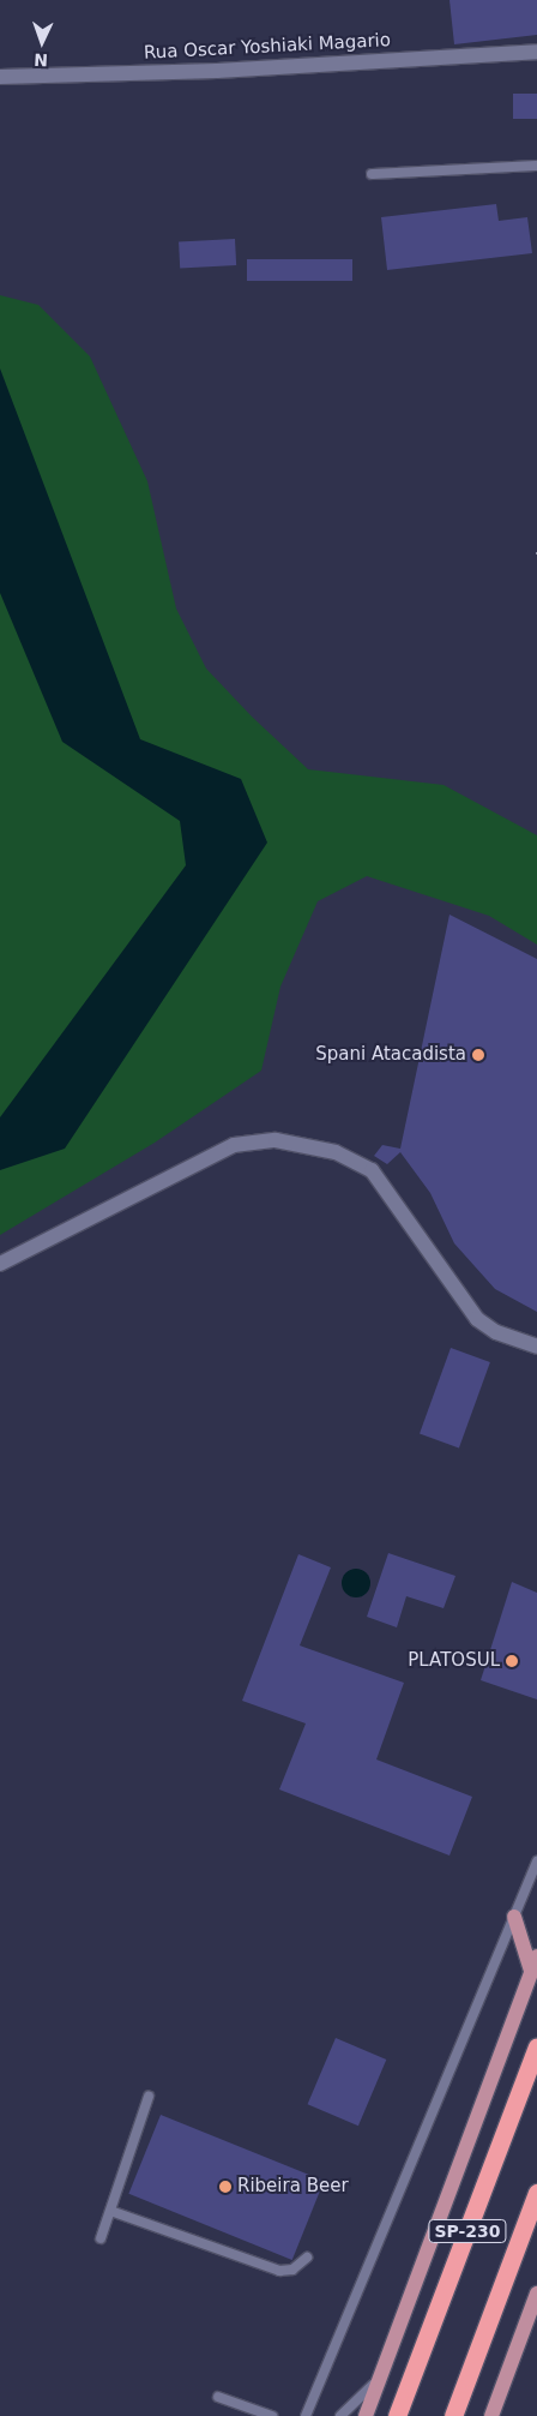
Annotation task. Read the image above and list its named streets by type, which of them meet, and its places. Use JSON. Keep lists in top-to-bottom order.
{
  "streets": {
    "highway": ["SP-230"],
    "street": ["Rua Oscar Yoshiaki Magario"]
  },
  "places": ["Spani Atacadista", "PLATOSUL", "Ribeira Beer"],
  "north": "bottom"
}
